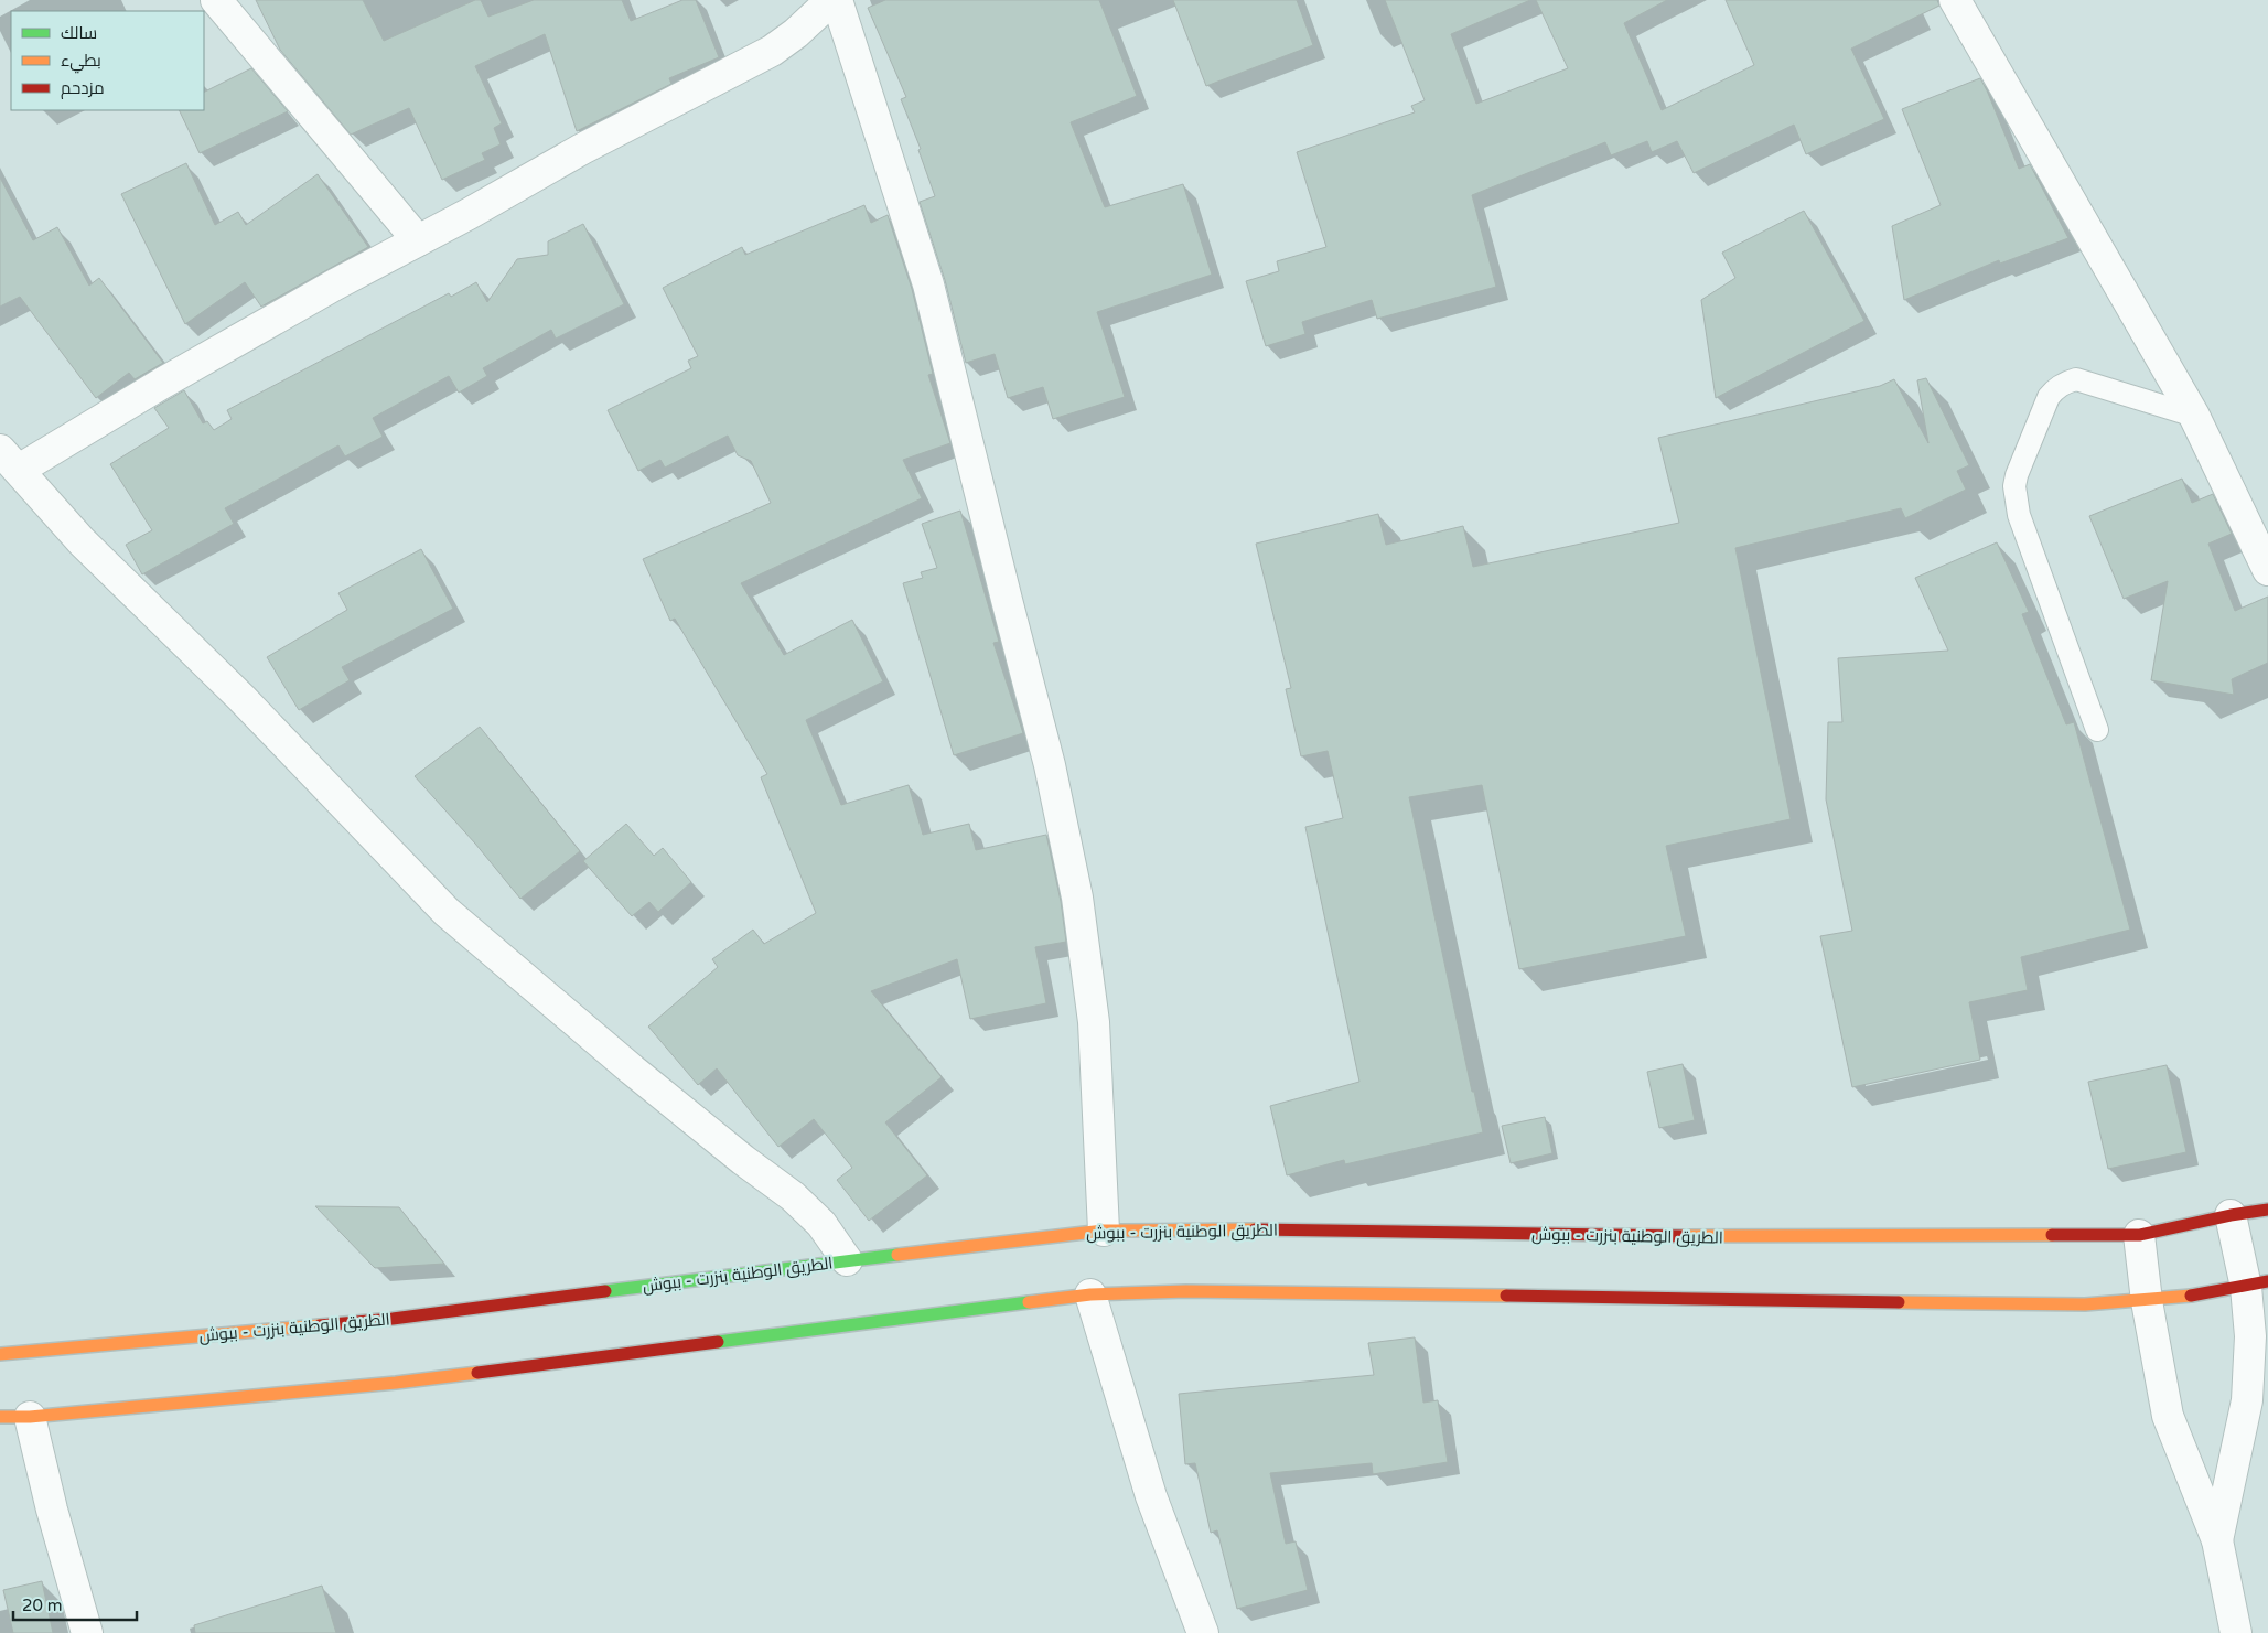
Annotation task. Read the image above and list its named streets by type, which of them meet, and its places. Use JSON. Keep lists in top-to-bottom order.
{
  "streets": {
    "main road": ["الطريق الوطنية بنزرت - ببوش"]
  },
  "legend": ["سالك", "بطيء", "مزدحم"],
  "scale_bar": "20 m"
}
